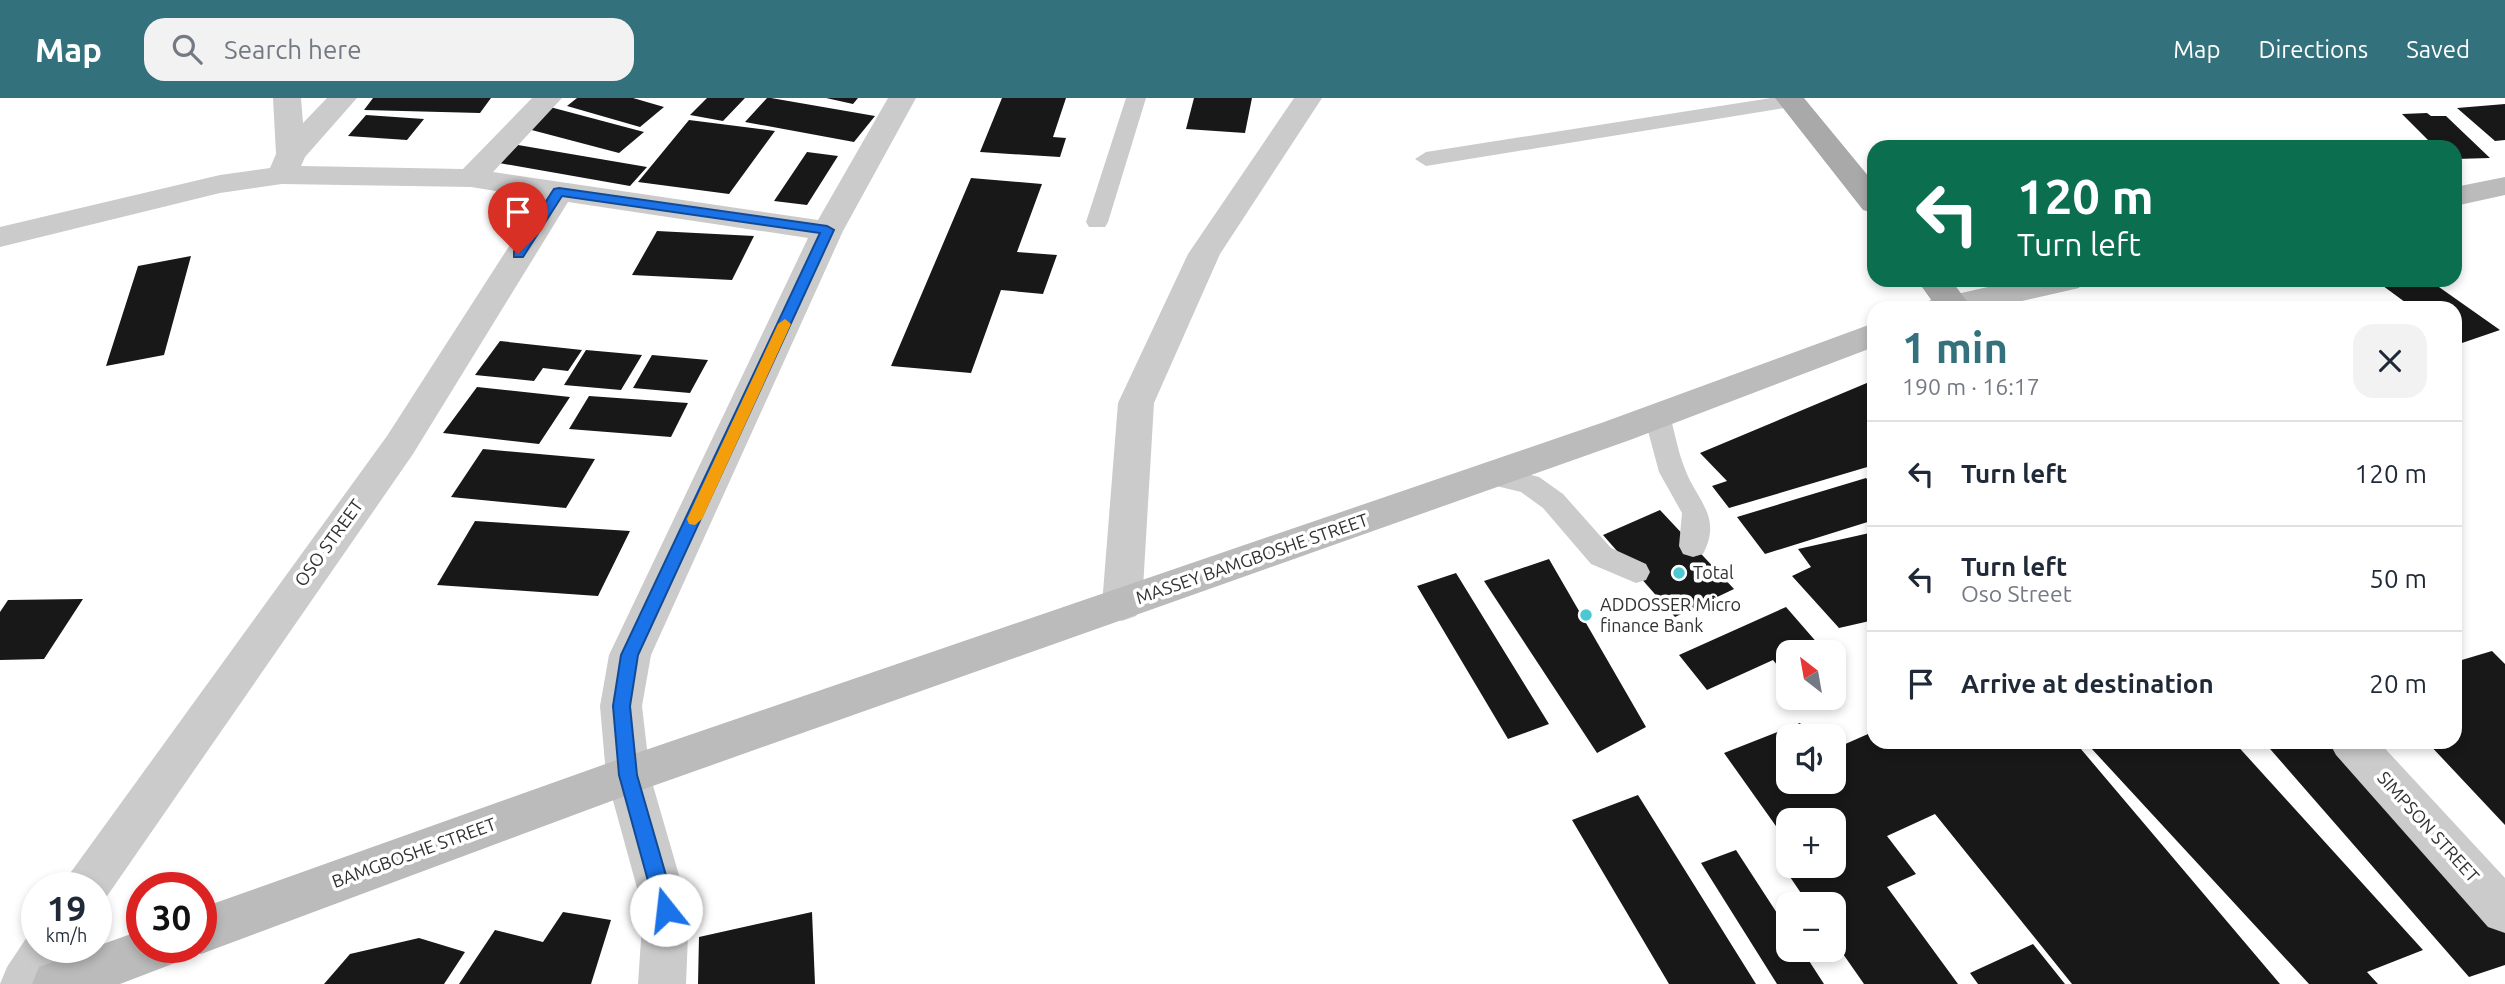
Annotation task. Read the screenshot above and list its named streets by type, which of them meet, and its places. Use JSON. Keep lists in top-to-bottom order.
{
  "streets": {
    "main road": ["MASSEY BAMGBOSHE STREET", "BAMGBOSHE STREET"],
    "street": ["OSO STREET", "SIMPSON STREET"]
  },
  "crossings": [
    ["MASSEY BAMGBOSHE STREET", "BAMGBOSHE STREET"]
  ],
  "places": ["Total", "ADDOSSER Micro finance Bank"],
  "north": "top left",
  "page": {
    "header": "Map",
    "search": "Search here",
    "nav": ["Map", "Directions", "Saved"],
    "turn": ["120 m", "Turn left"],
    "heading": ["1 min", "190 m · 16:17"],
    "list": [
      {
        "name": "Turn left",
        "value": "120 m"
      },
      {
        "name": "Turn left",
        "note": "Oso Street",
        "value": "50 m"
      },
      {
        "name": "Arrive at destination",
        "value": "20 m"
      }
    ],
    "map_buttons": ["+", "−"],
    "speed": "19 km/h",
    "limit": "30"
  }
}
